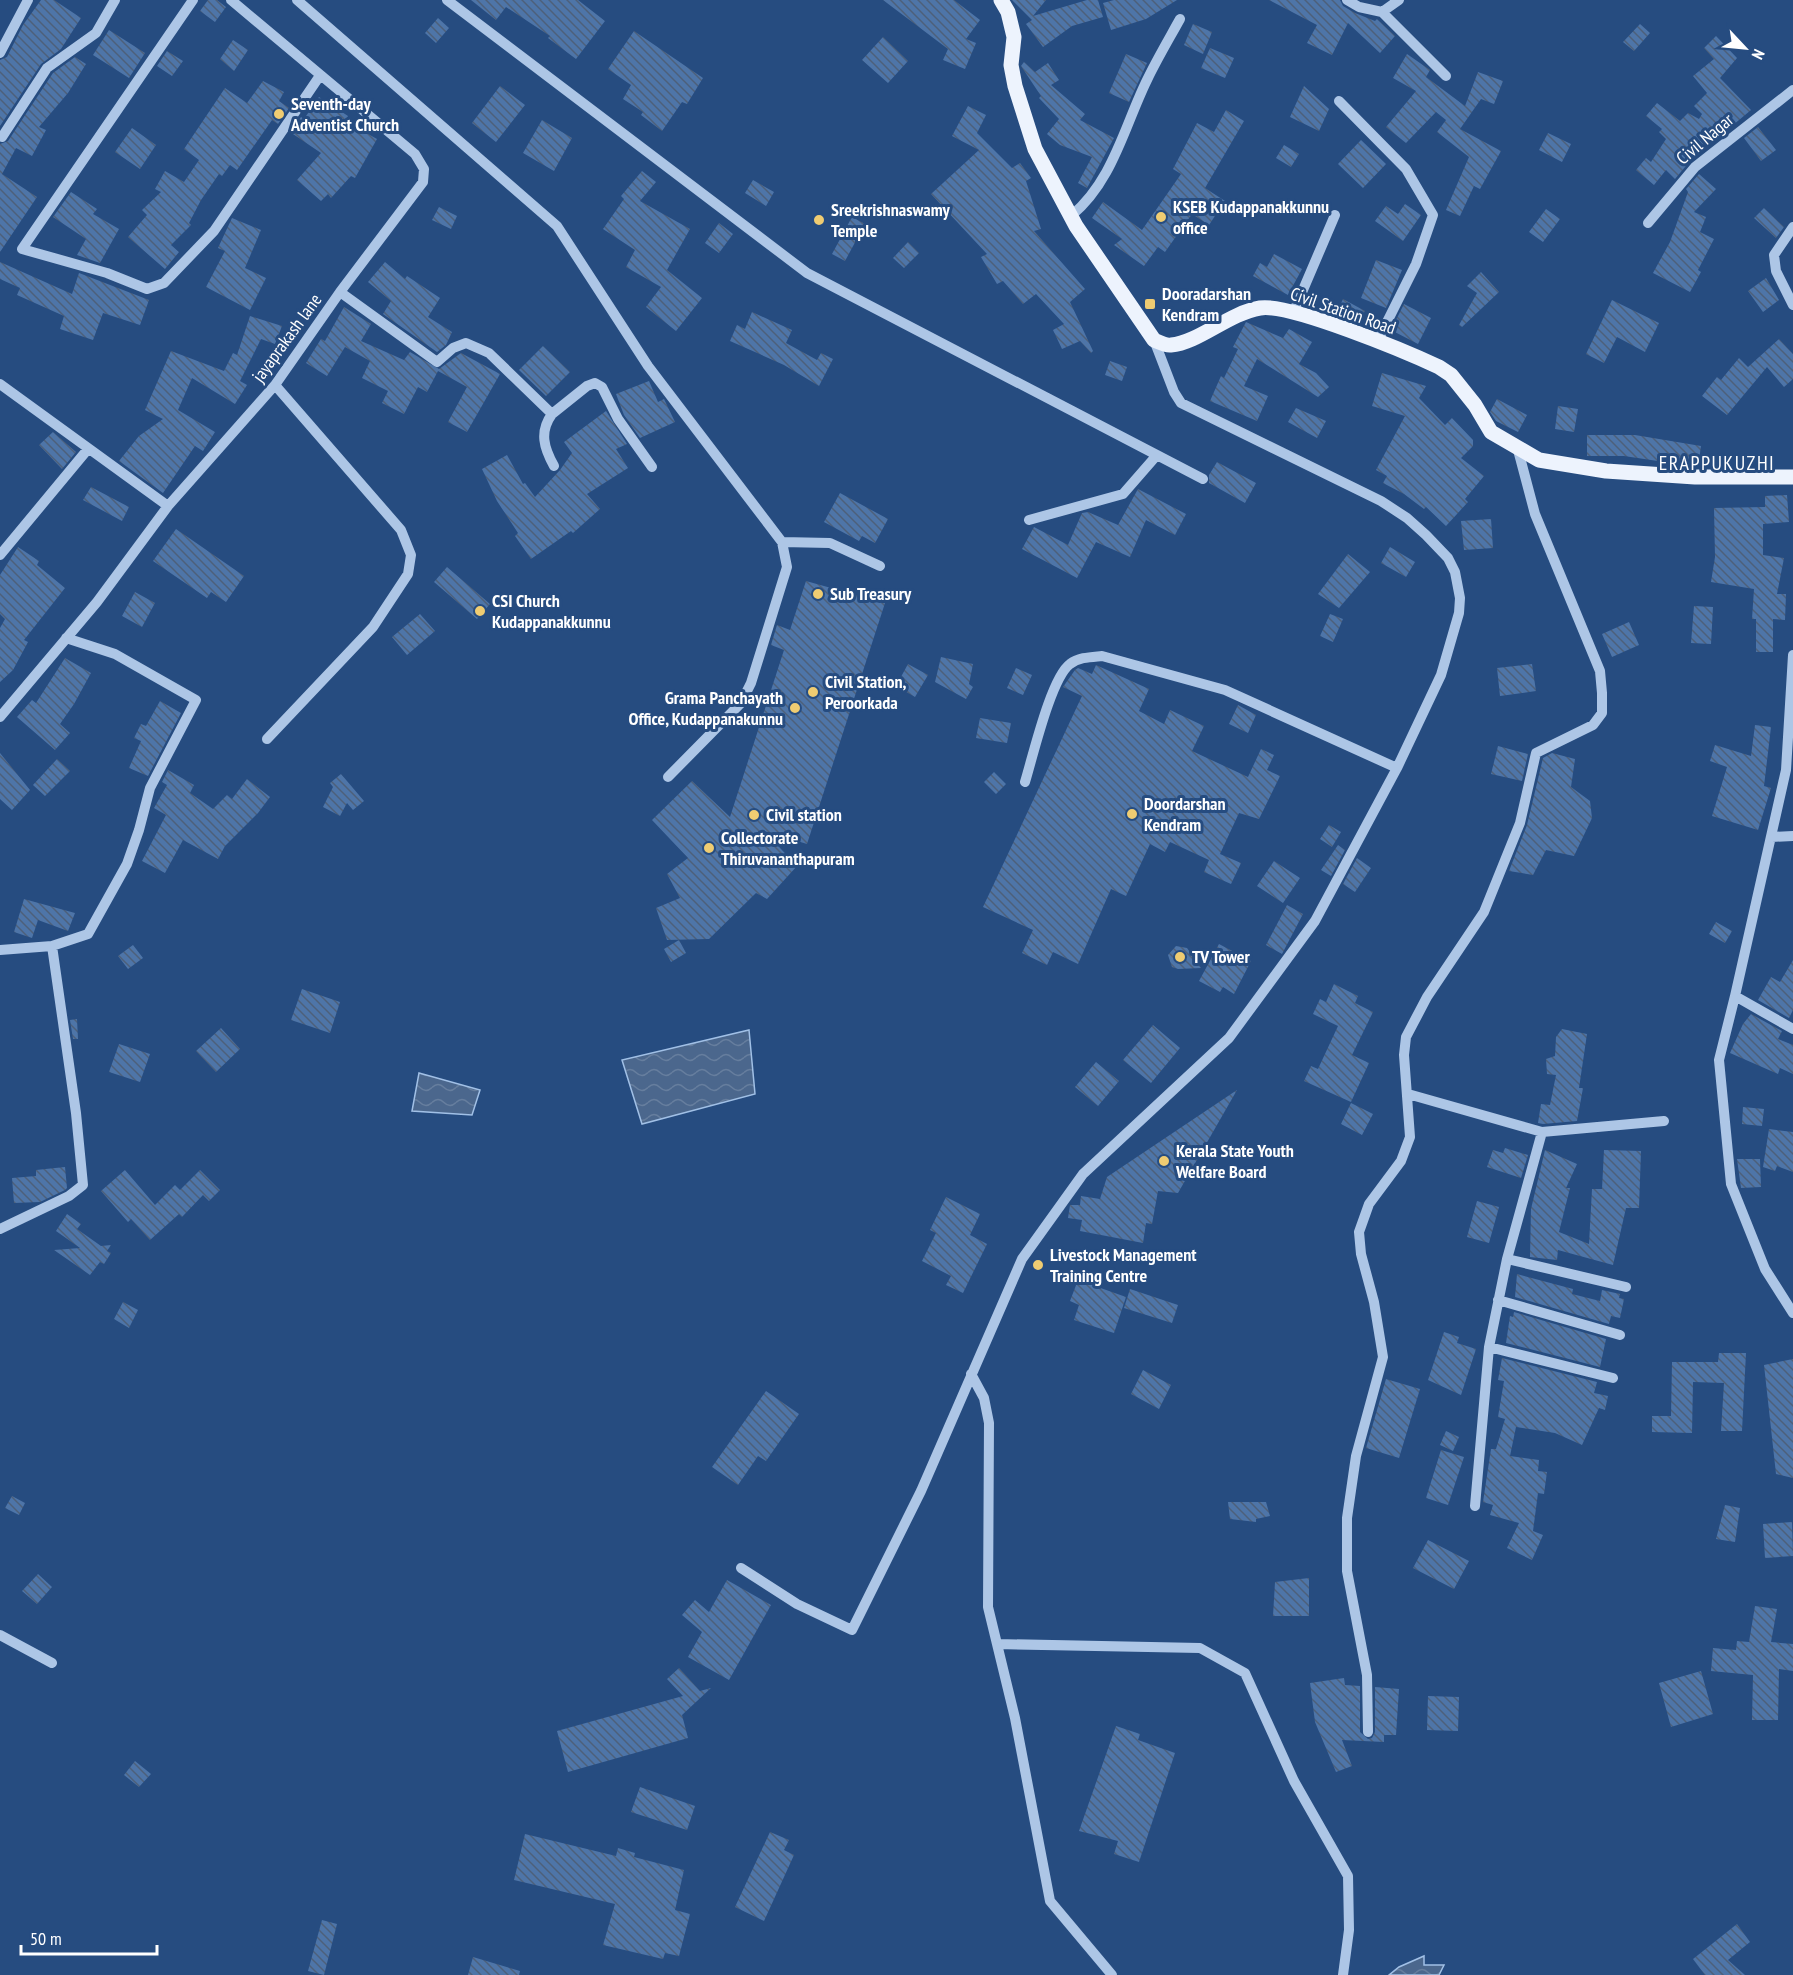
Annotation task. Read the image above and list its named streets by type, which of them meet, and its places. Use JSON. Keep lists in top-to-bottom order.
{
  "streets": {
    "main road": ["Civil Station Road"],
    "street": ["Civil Nagar", "jayaprakash lane"]
  },
  "districts": ["ERAPPUKUZHI"],
  "places": {
    "other": [
      "Seventh-day Adventist Church",
      "KSEB Kudappanakkunnu office",
      "Sreekrishnaswamy Temple",
      "Sub Treasury",
      "CSI Church Kudappanakkunnu",
      "Civil Station, Peroorkada",
      "Grama Panchayath Office, Kudappanakunnu",
      "Doordarshan Kendram",
      "Civil station",
      "Collectorate Thiruvananthapuram",
      "TV Tower",
      "Kerala State Youth Welfare Board",
      "Livestock Management Training Centre"
    ],
    "transit": ["Dooradarshan Kendram"]
  },
  "scale_bar": "50 m",
  "north": "bottom right"
}
